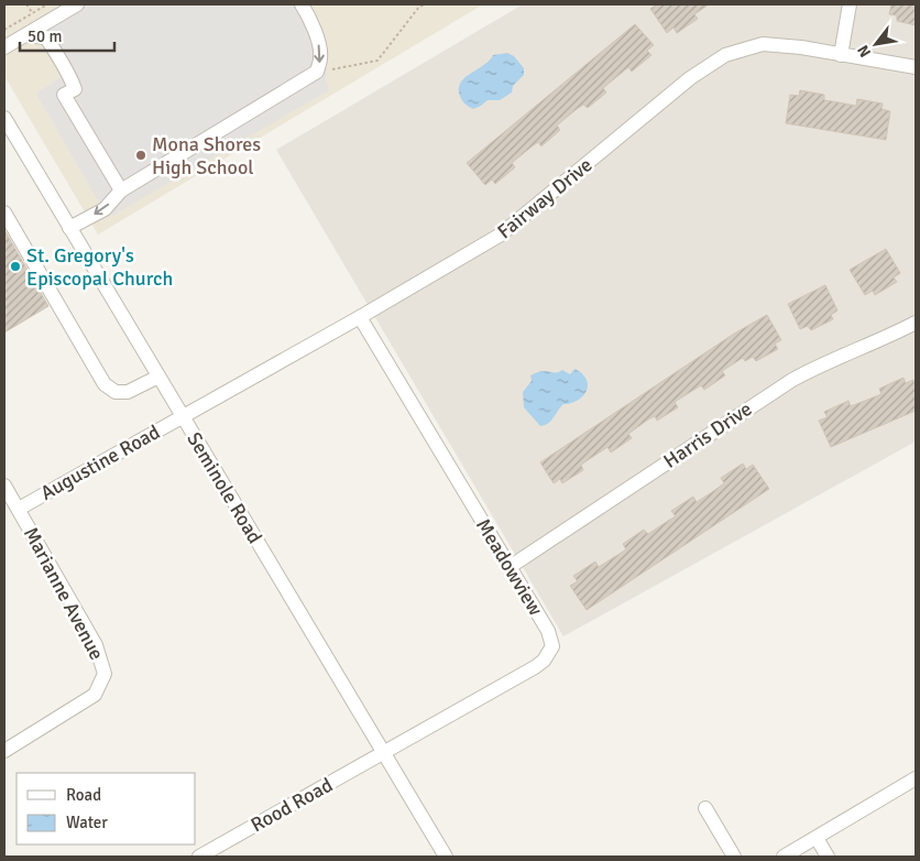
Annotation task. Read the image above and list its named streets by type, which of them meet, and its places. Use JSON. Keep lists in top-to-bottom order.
{
  "streets": {
    "street": [
      "Fairway Drive",
      "Harris Drive",
      "Augustine Road",
      "Seminole Road",
      "Meadowview",
      "Marianne Avenue",
      "Rood Road"
    ]
  },
  "crossings": [
    ["Fairway Drive", "Augustine Road"],
    ["Fairway Drive", "Seminole Road"],
    ["Fairway Drive", "Meadowview"],
    ["Harris Drive", "Meadowview"],
    ["Augustine Road", "Seminole Road"],
    ["Augustine Road", "Marianne Avenue"],
    ["Seminole Road", "Meadowview"],
    ["Seminole Road", "Rood Road"],
    ["Meadowview", "Rood Road"]
  ],
  "places": ["Mona Shores High School", "St. Gregory's Episcopal Church"],
  "legend": ["Road", "Water"],
  "scale_bar": "50 m",
  "north": "bottom left"
}
